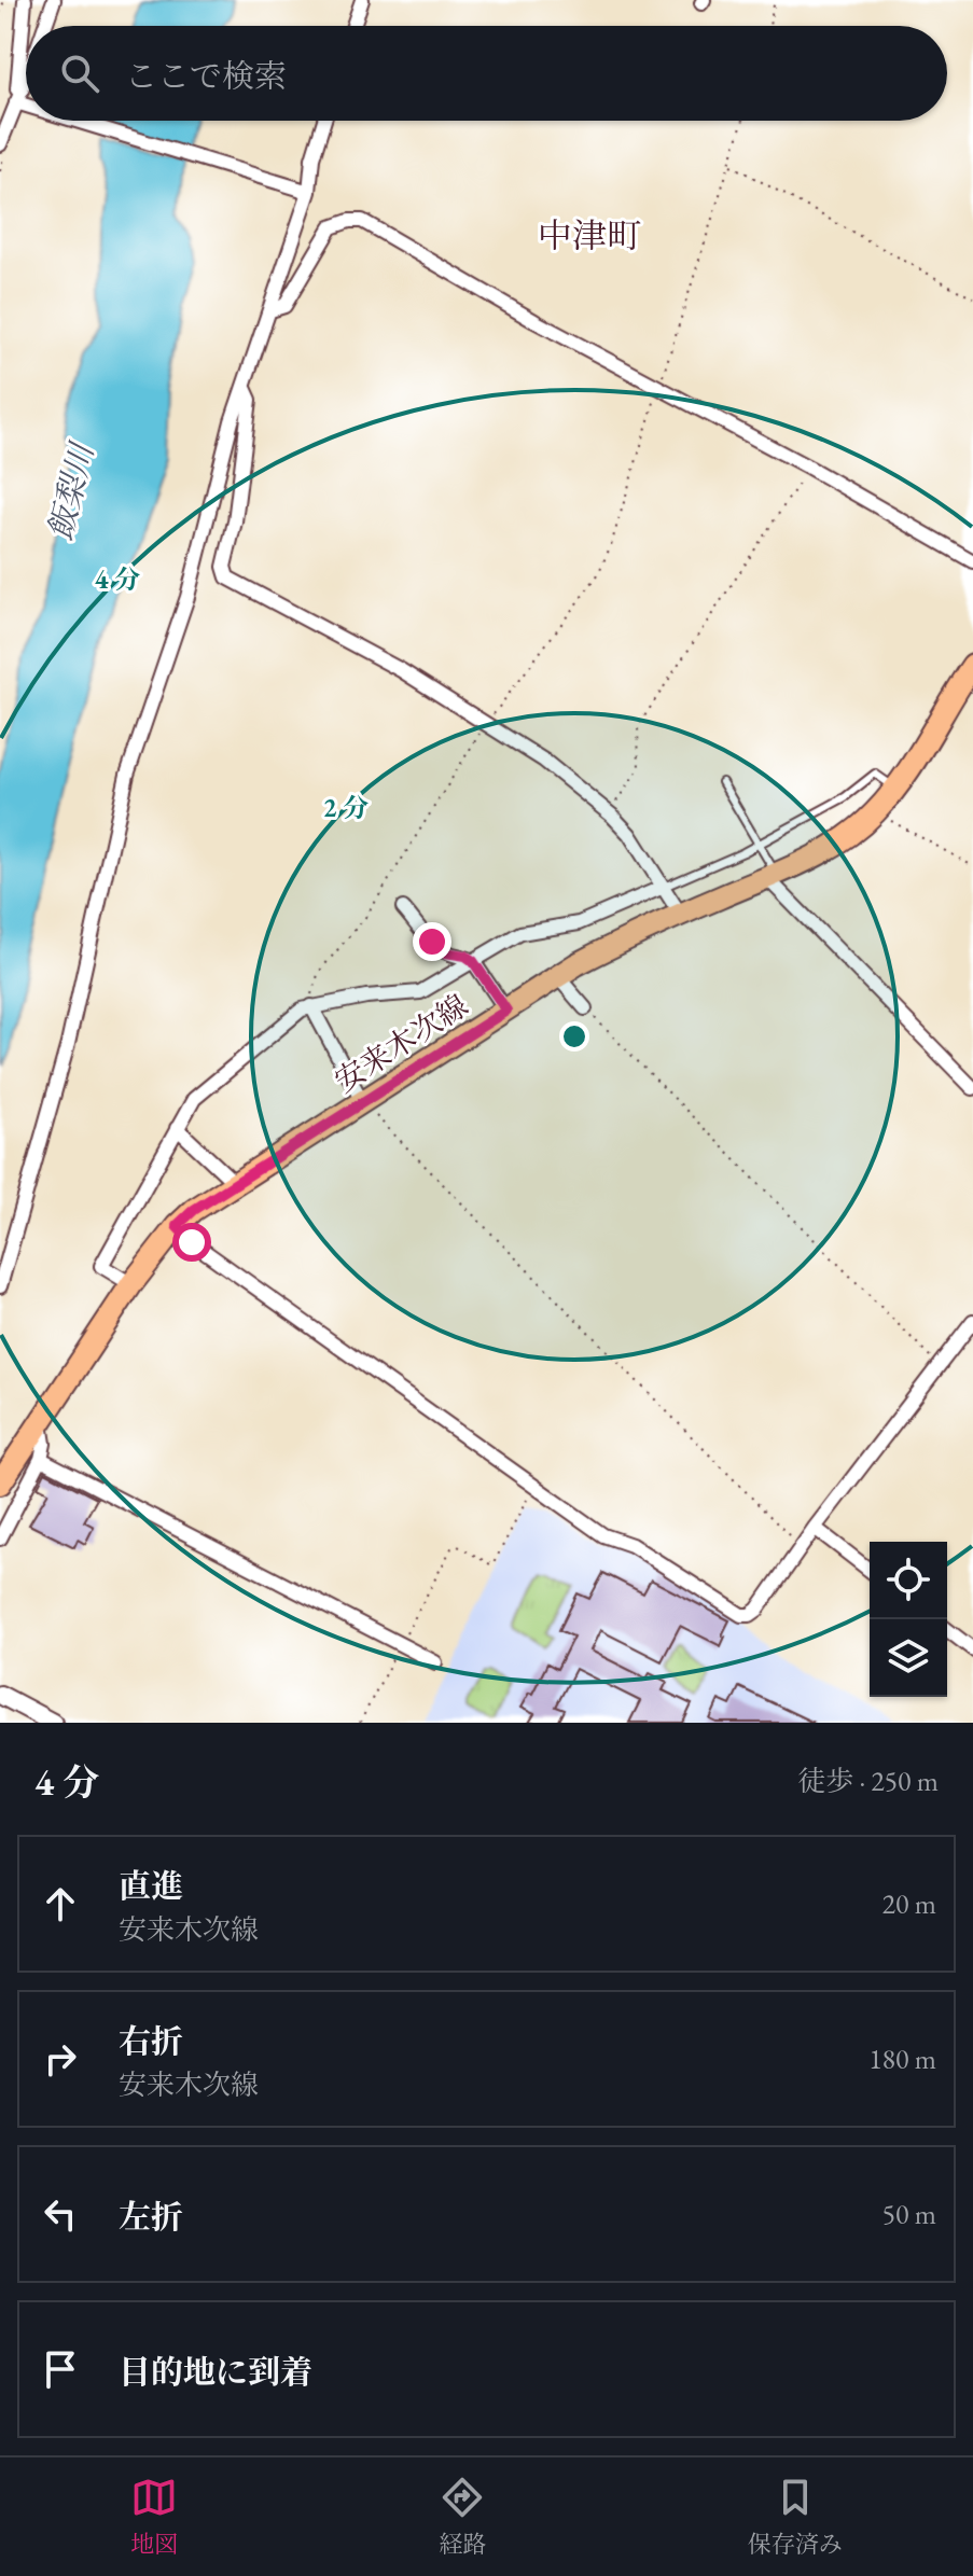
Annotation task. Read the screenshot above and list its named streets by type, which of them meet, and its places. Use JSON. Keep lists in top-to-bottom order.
{
  "streets": {
    "main road": ["安来木次線"]
  },
  "districts": ["中津町"],
  "water": ["飯梨川"],
  "page": {
    "search": "ここで検索",
    "heading": ["4 分", "徒歩 · 250 m"],
    "list": [
      ["直進", "安来木次線", "20 m"],
      ["右折", "安来木次線", "180 m"],
      ["左折", "50 m"],
      "目的地に到着"
    ],
    "nav": ["地図", "経路", "保存済み"]
  },
  "rings": ["4 分", "2 分"]
}
